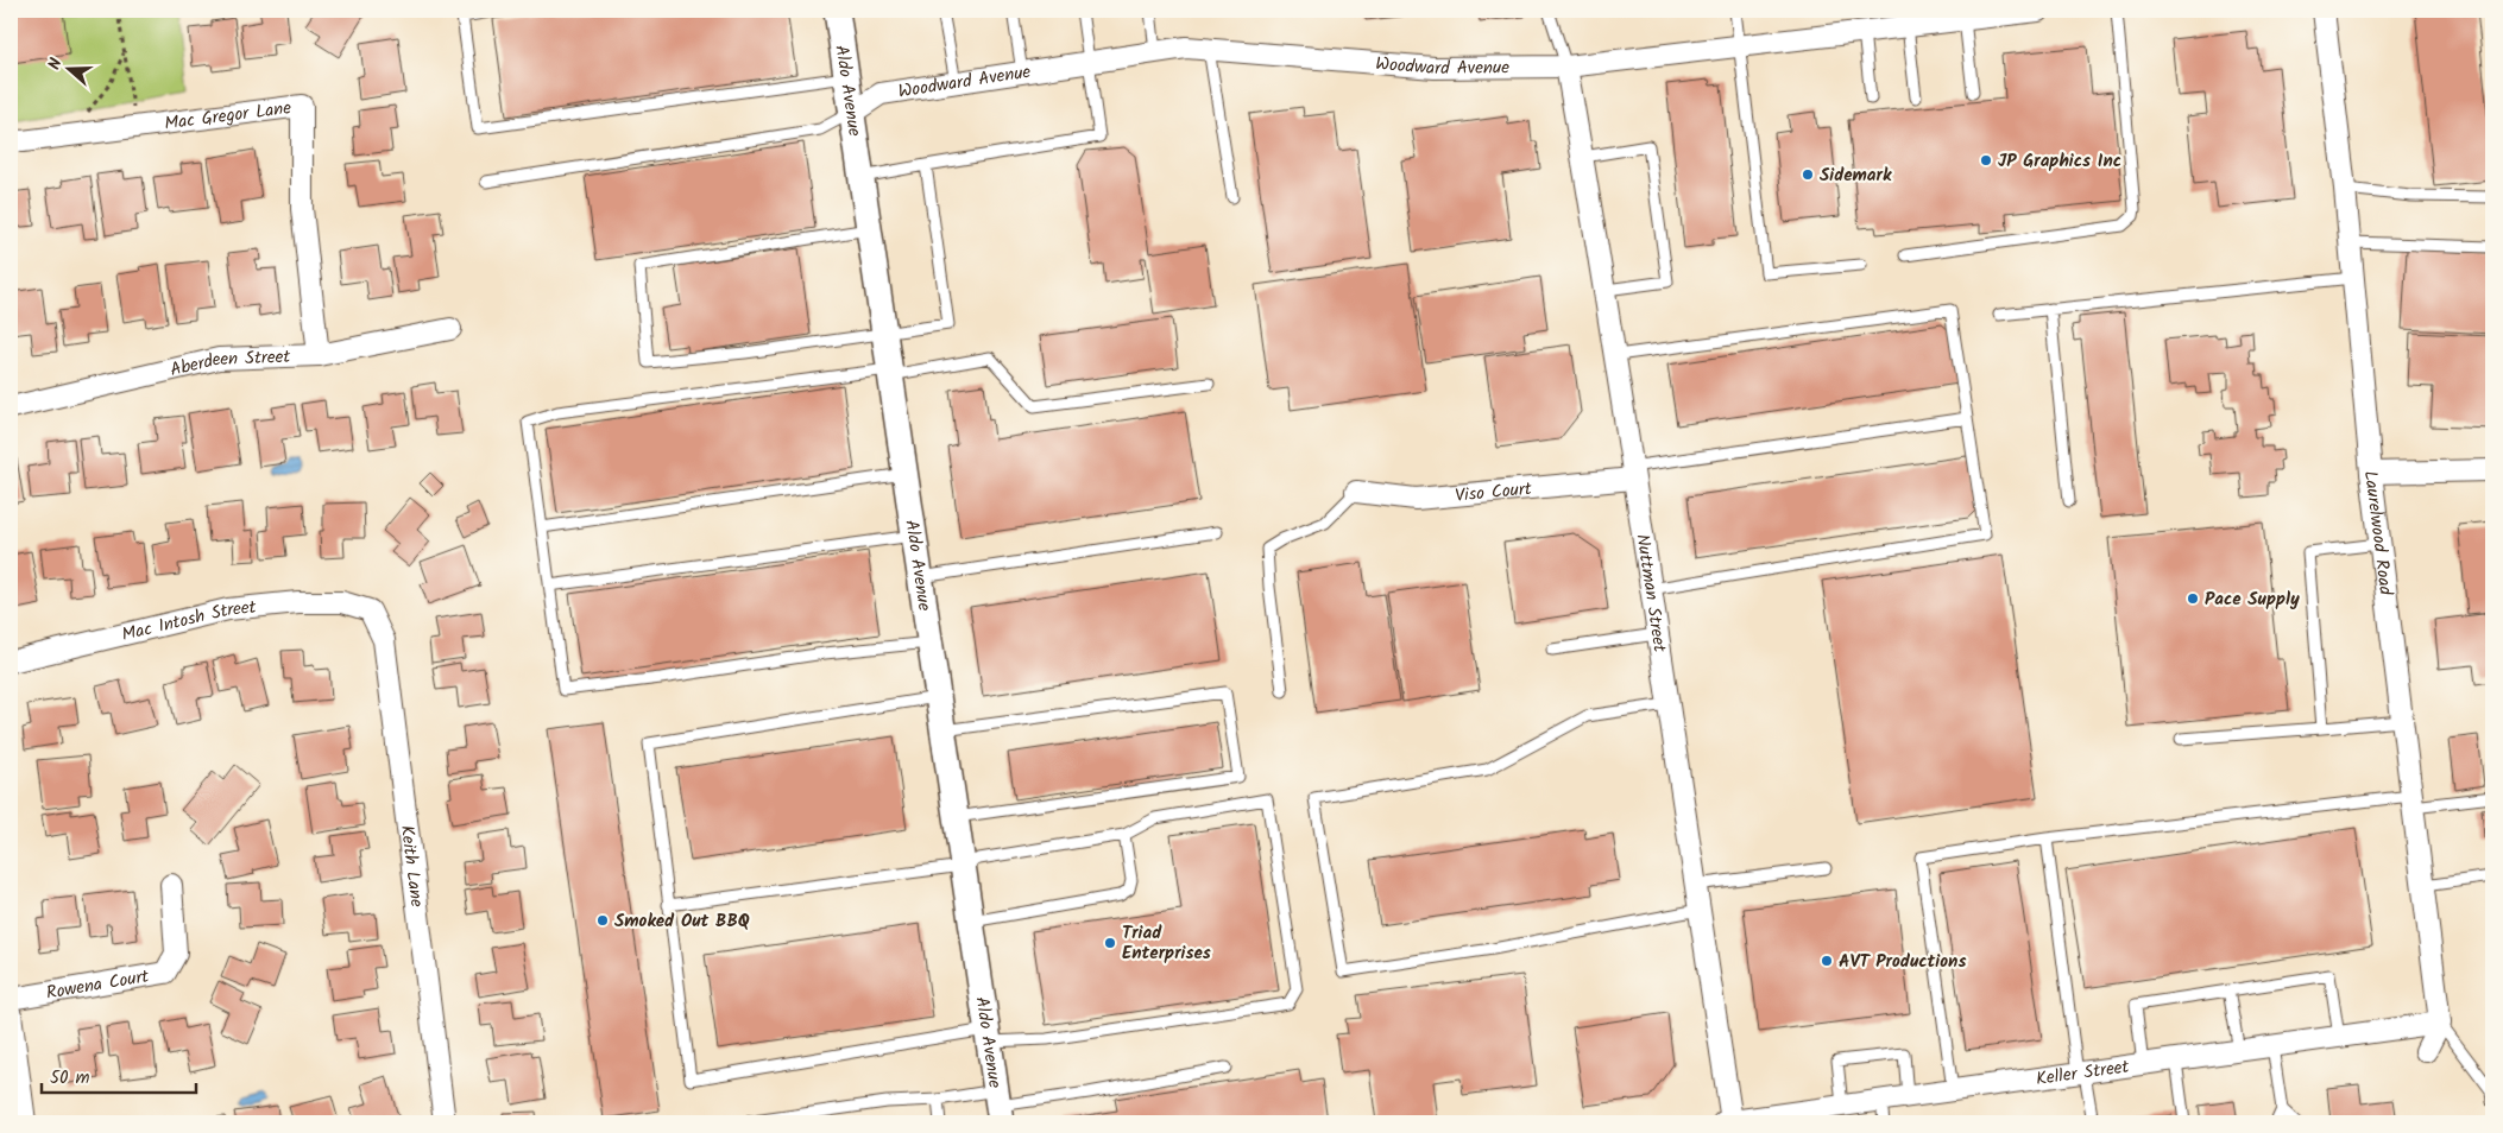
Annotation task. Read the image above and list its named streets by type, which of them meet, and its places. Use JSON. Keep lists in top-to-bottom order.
{
  "streets": {
    "street": [
      "Woodward Avenue",
      "Aldo Avenue",
      "Mac Gregor Lane",
      "Aberdeen Street",
      "Viso Court",
      "Laurelwood Road",
      "Nuttman Street",
      "Mac Intosh Street",
      "Keith Lane",
      "Rowena Court",
      "Keller Street"
    ]
  },
  "crossings": [
    ["Woodward Avenue", "Aldo Avenue"],
    ["Woodward Avenue", "Nuttman Street"],
    ["Mac Gregor Lane", "Aberdeen Street"],
    ["Viso Court", "Nuttman Street"],
    ["Laurelwood Road", "Keller Street"],
    ["Nuttman Street", "Keller Street"],
    ["Mac Intosh Street", "Keith Lane"]
  ],
  "places": [
    "JP Graphics Inc",
    "Sidemark",
    "Pace Supply",
    "Smoked Out BBQ",
    "Triad Enterprises",
    "AVT Productions"
  ],
  "scale_bar": "50 m",
  "north": "left"
}
